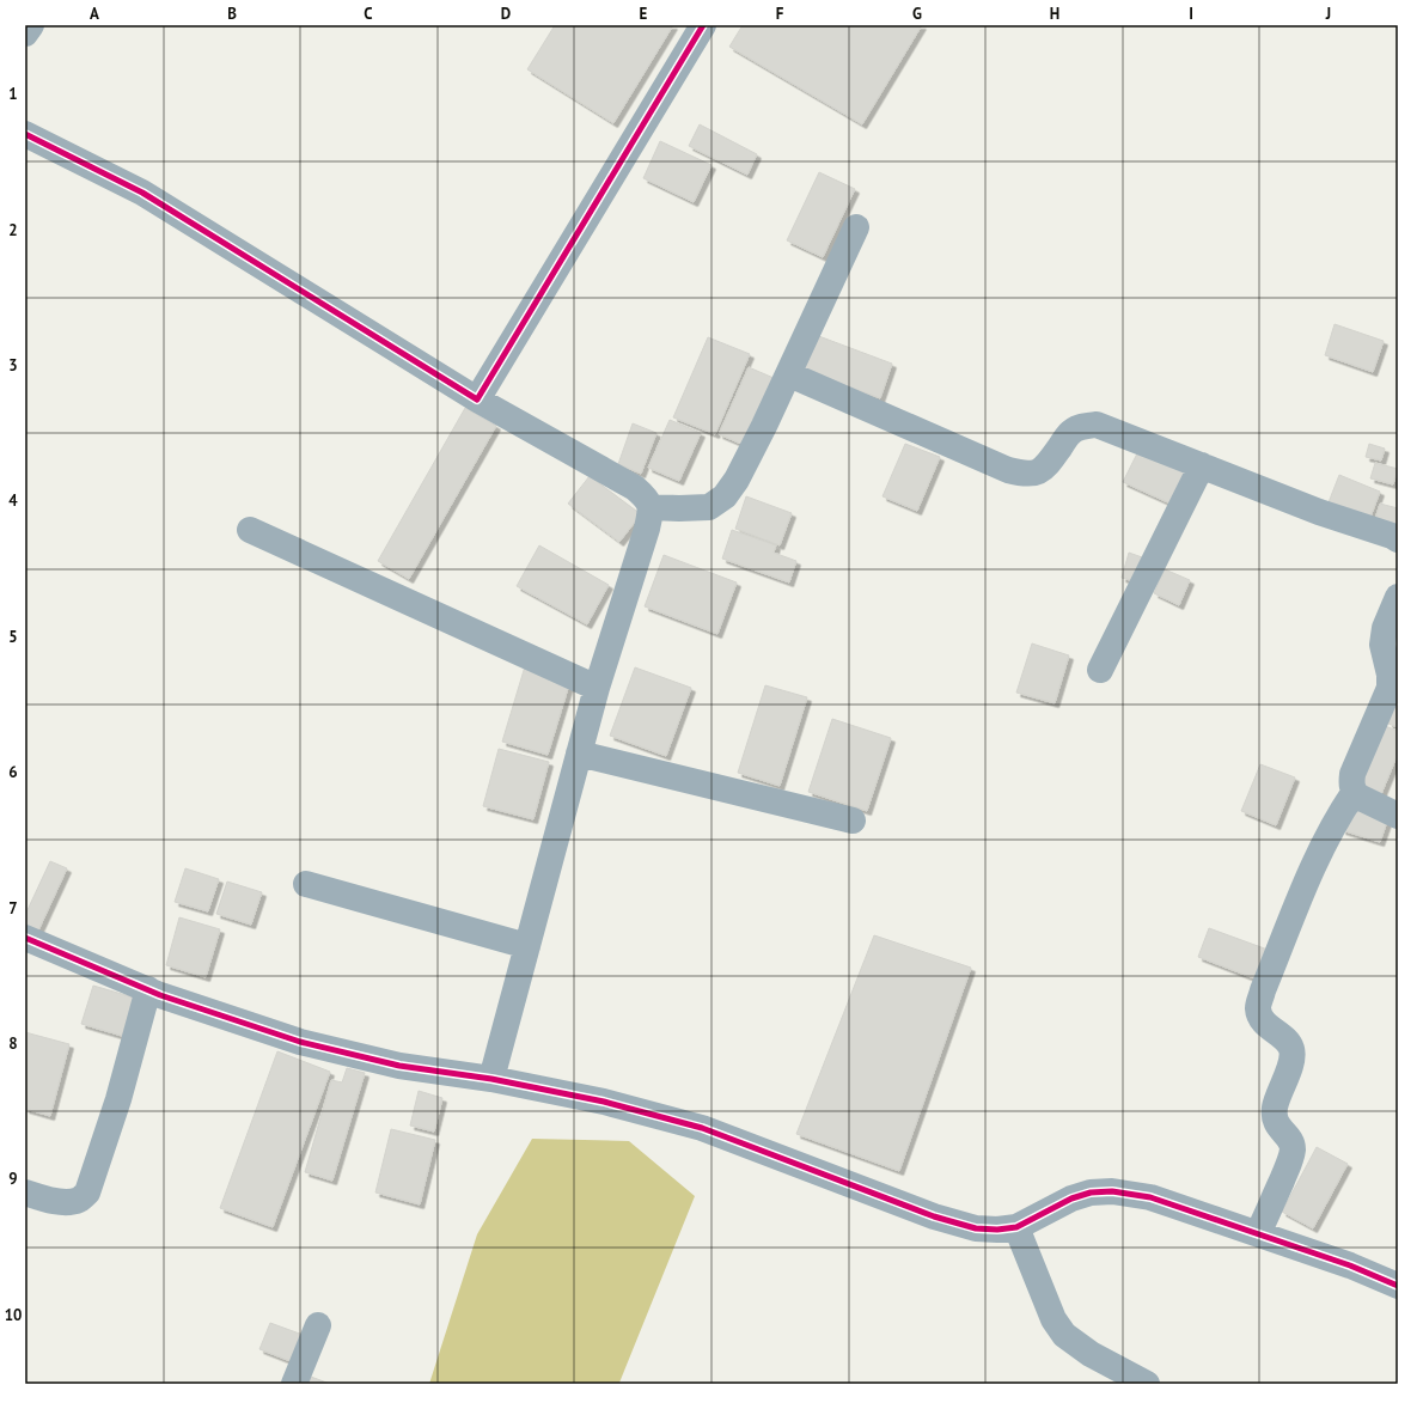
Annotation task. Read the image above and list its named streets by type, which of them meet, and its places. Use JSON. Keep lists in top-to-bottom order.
{
  "grid": {
    "columns": [
      "A",
      "B",
      "C",
      "D",
      "E",
      "F",
      "G",
      "H",
      "I",
      "J"
    ],
    "rows": [
      "1",
      "2",
      "3",
      "4",
      "5",
      "6",
      "7",
      "8",
      "9",
      "10"
    ]
  }
}
